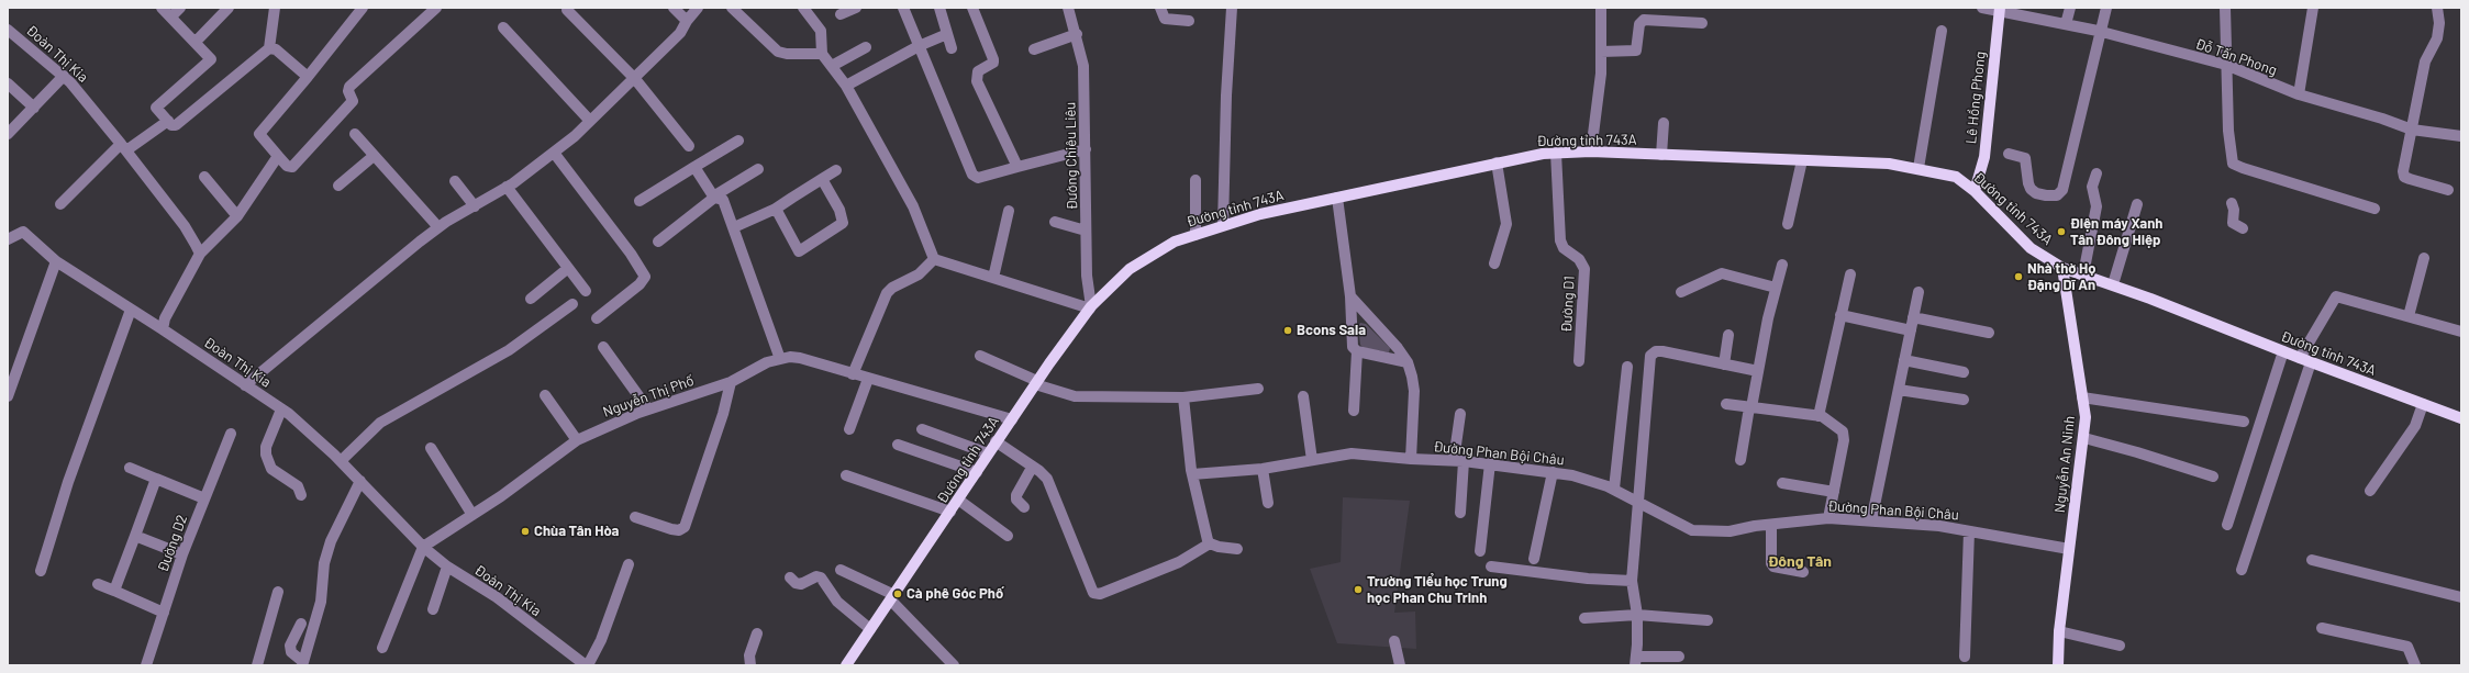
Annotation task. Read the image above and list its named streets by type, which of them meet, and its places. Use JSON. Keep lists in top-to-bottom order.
{
  "streets": {
    "main road": ["Lê Hồng Phong", "Đường tỉnh 743A", "Nguyễn An Ninh"],
    "street": [
      "Đoàn Thị Kia",
      "Đỗ Tấn Phong",
      "Đường Chiêu Liêu",
      "Đường D1",
      "Nguyễn Thị Phố",
      "Đường Phan Bội Châu",
      "Đường D2"
    ]
  },
  "crossings": [
    ["Đoàn Thị Kia", "Nguyễn Thị Phố"],
    ["Đỗ Tấn Phong", "Lê Hồng Phong"],
    ["Lê Hồng Phong", "Đường tỉnh 743A"],
    ["Đường tỉnh 743A", "Đường Chiêu Liêu"],
    ["Đường tỉnh 743A", "Đường D1"],
    ["Đường tỉnh 743A", "Nguyễn Thị Phố"],
    ["Đường tỉnh 743A", "Nguyễn An Ninh"],
    ["Đường Phan Bội Châu", "Nguyễn An Ninh"]
  ],
  "districts": ["Đông Tân"],
  "places": [
    "Điện máy Xanh Tân Đông Hiệp",
    "Nhà thờ Họ Đặng Dĩ An",
    "Bcons Sala",
    "Chùa Tân Hòa",
    "Trường Tiểu học Trung học Phan Chu Trinh",
    "Cà phê Góc Phố"
  ]
}
